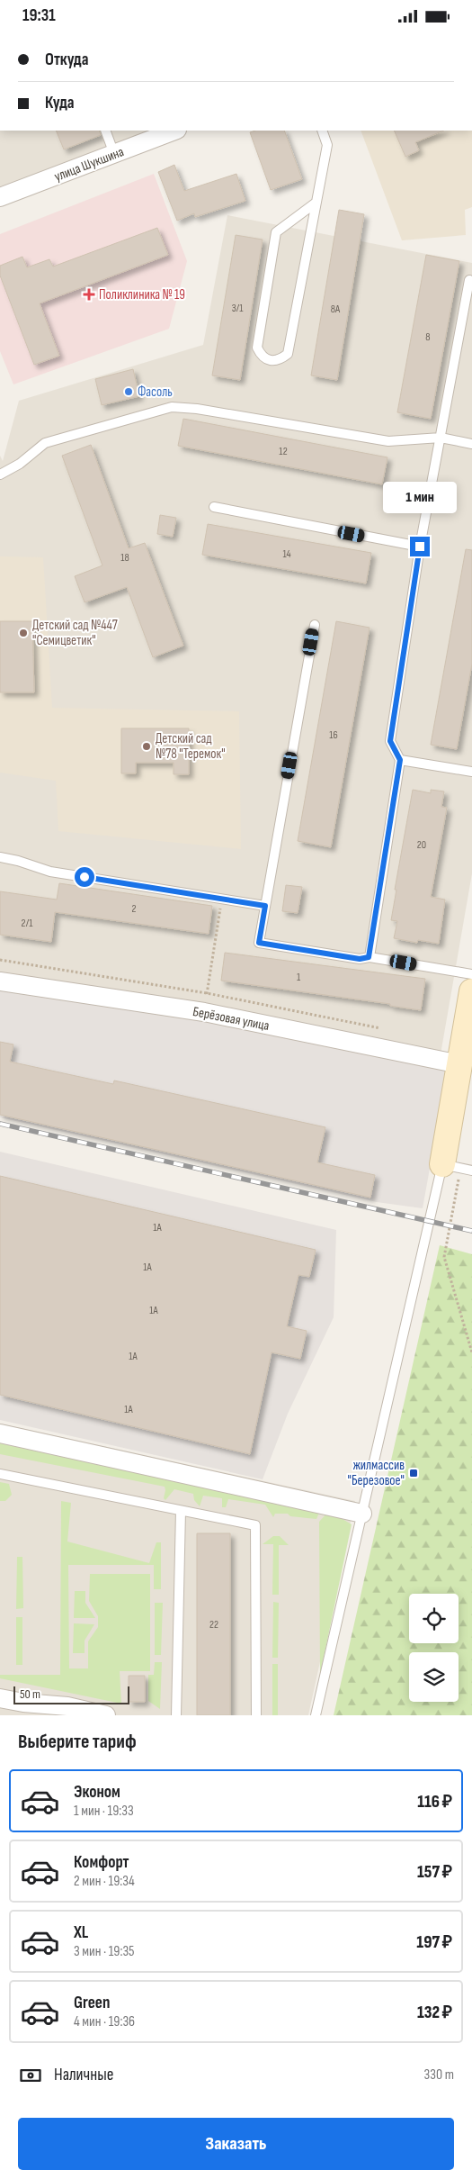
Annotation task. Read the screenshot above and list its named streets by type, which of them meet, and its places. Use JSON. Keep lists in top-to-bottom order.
{
  "streets": {
    "street": ["улица Шукшина", "Берёзовая улица"]
  },
  "places": {
    "health": ["Поликлиника № 19"],
    "other": ["Фасоль", "Детский сад №447 \"Семицветик\"", "Детский сад №78 \"Теремок\""],
    "transit": ["жилмассив \"Березовое\""]
  },
  "house_numbers": [
    "3/1",
    "8А",
    "8",
    "12",
    "14",
    "18",
    "16",
    "20",
    "2",
    "2/1",
    "1",
    "1А",
    "1А",
    "1А",
    "1А",
    "1А",
    "22"
  ],
  "scale_bar": "50 m",
  "page": {
    "status": "19:31",
    "banner": ["Откуда", "Куда"],
    "bubble": "1 мин",
    "scale": "50 m",
    "heading": "Выберите тариф",
    "list": [
      {
        "name": "Эконом",
        "note": "1 мин · 19:33",
        "value": "116 ₽"
      },
      {
        "name": "Комфорт",
        "note": "2 мин · 19:34",
        "value": "157 ₽"
      },
      {
        "name": "XL",
        "note": "3 мин · 19:35",
        "value": "197 ₽"
      },
      {
        "name": "Green",
        "note": "4 мин · 19:36",
        "value": "132 ₽"
      }
    ],
    "pay": ["Наличные", "330 m"],
    "buttons": "Заказать"
  }
}
